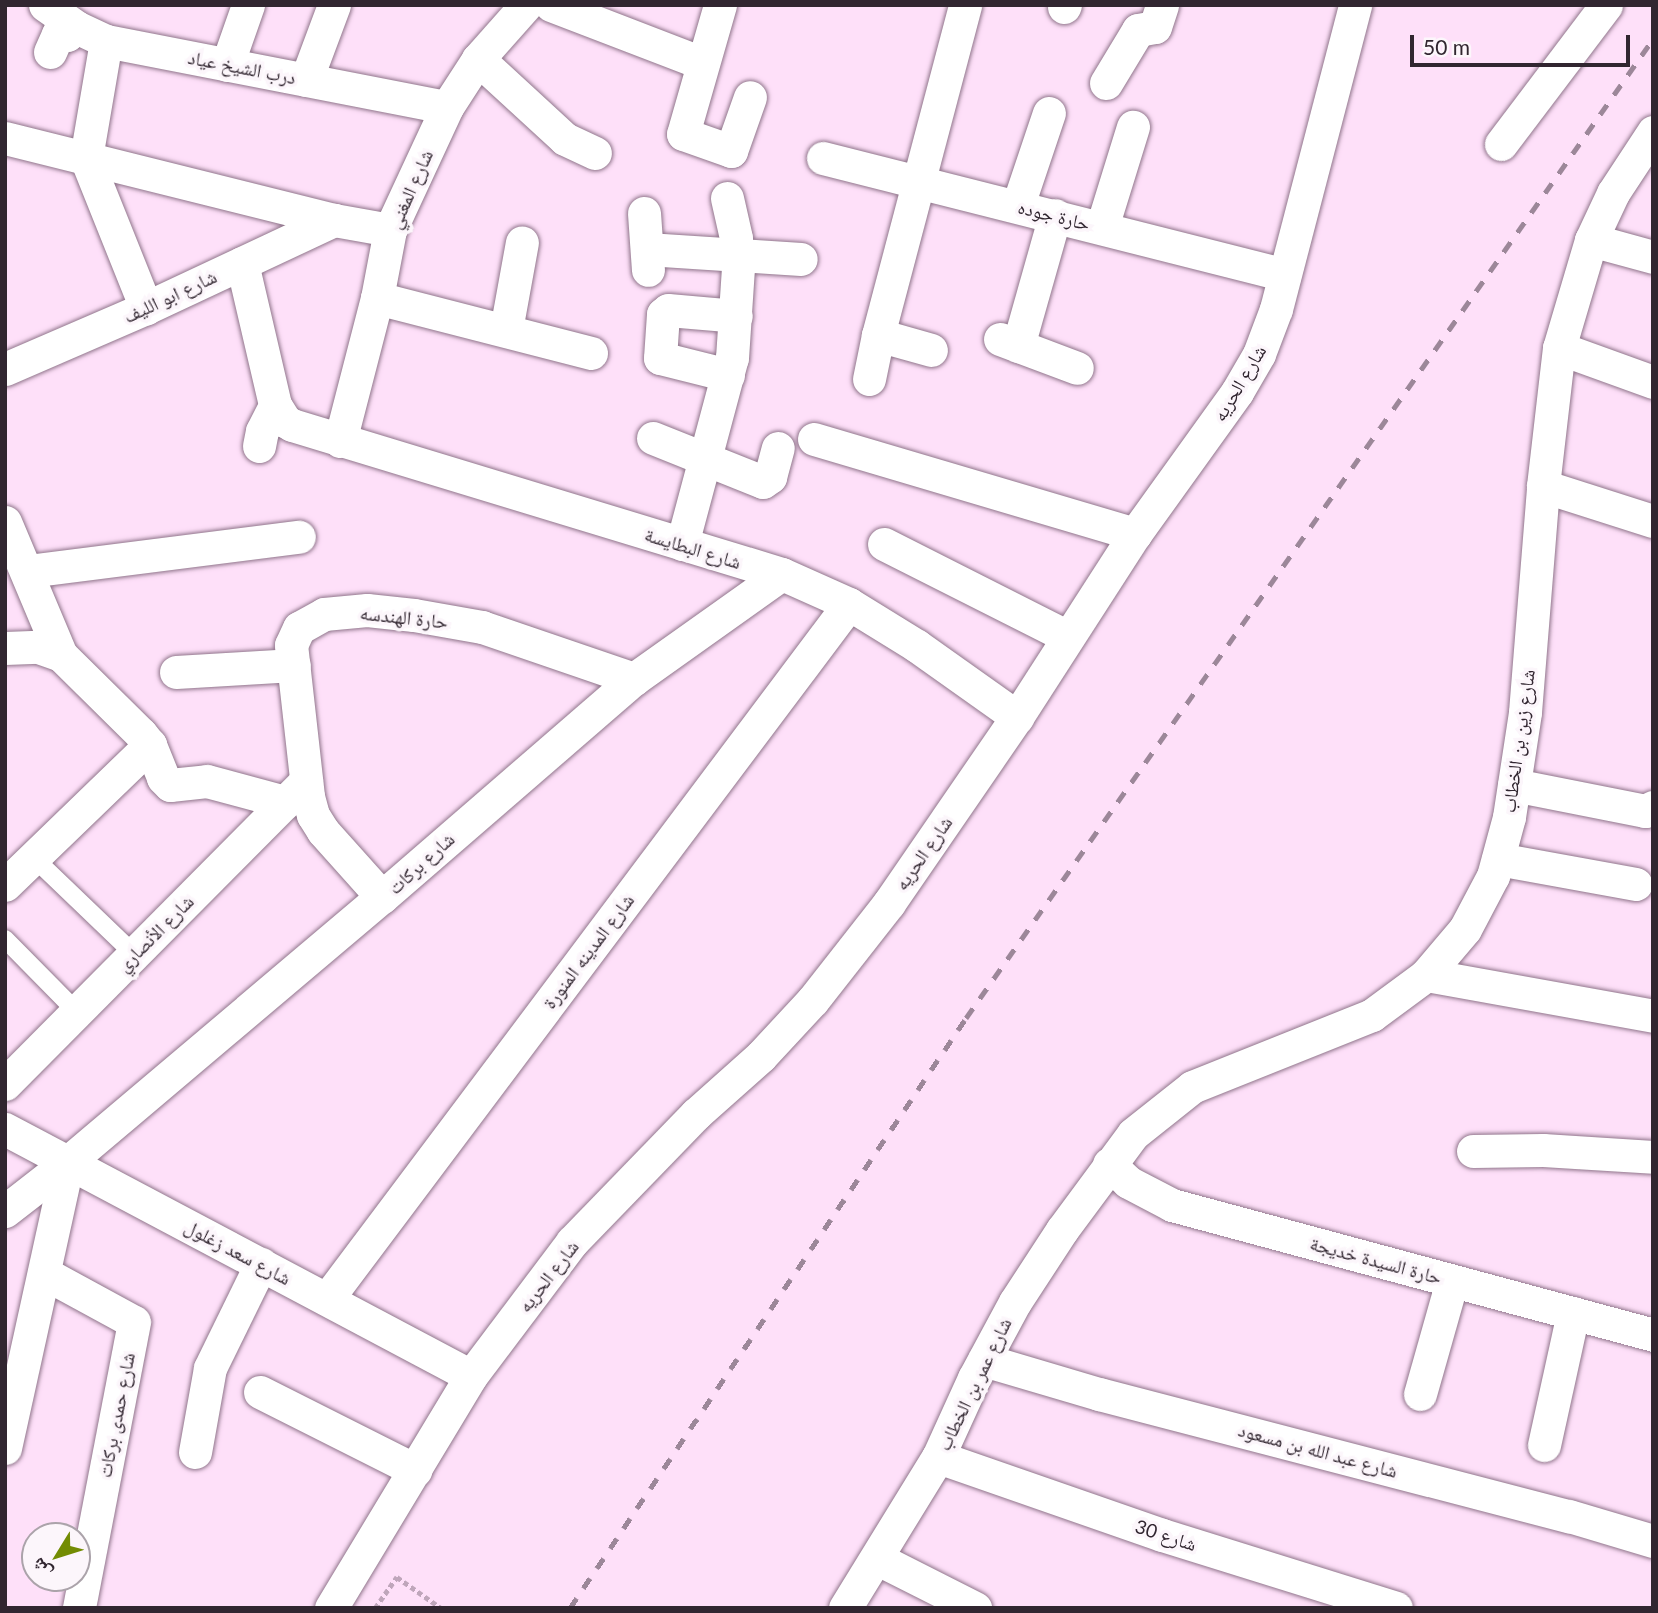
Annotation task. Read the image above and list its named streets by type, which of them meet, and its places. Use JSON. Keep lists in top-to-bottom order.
{
  "streets": {
    "street": [
      "درب الشيخ عياد",
      "شارع المغني",
      "حارة جوده",
      "شارع ابو الليف",
      "شارع الحريه",
      "شارع البطايسة",
      "حارة الهندسه",
      "شارع زين بن الخطاب",
      "شارع بركات",
      "شارع الأنصاري",
      "شارع المدينه المنورة",
      "شارع سعد زغلول",
      "حارة السيدة خديجة",
      "شارع عمر بن الخطاب",
      "شارع حمدى بركات",
      "شارع عبد الله بن مسعود",
      "شارع 30"
    ]
  },
  "crossings": [
    ["درب الشيخ عياد", "شارع المغني"],
    ["شارع المغني", "شارع البطايسة"],
    ["حارة جوده", "شارع الحريه"],
    ["شارع الحريه", "شارع البطايسة"],
    ["شارع الحريه", "شارع سعد زغلول"],
    ["شارع البطايسة", "شارع بركات"],
    ["شارع البطايسة", "شارع المدينه المنورة"],
    ["حارة الهندسه", "شارع بركات"],
    ["حارة الهندسه", "شارع الأنصاري"],
    ["شارع زين بن الخطاب", "حارة السيدة خديجة"],
    ["شارع زين بن الخطاب", "شارع عمر بن الخطاب"],
    ["شارع بركات", "شارع سعد زغلول"],
    ["شارع المدينه المنورة", "شارع سعد زغلول"],
    ["حارة السيدة خديجة", "شارع عمر بن الخطاب"],
    ["شارع عمر بن الخطاب", "شارع عبد الله بن مسعود"],
    ["شارع عمر بن الخطاب", "شارع 30"]
  ],
  "scale_bar": "50 m",
  "north": "bottom left"
}
